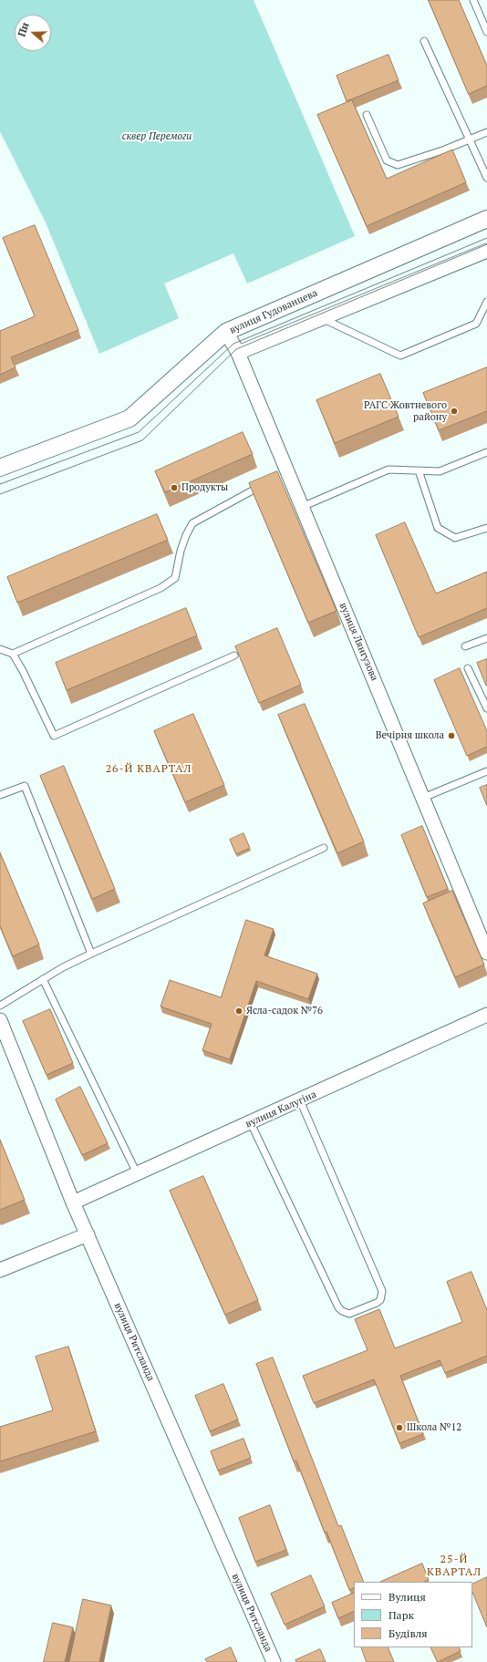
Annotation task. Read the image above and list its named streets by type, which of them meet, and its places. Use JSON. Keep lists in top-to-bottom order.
{
  "streets": {
    "street": [
      "вулиця Гудованцева",
      "вулиця Лянгузова",
      "вулиця Калугіна",
      "вулиця Ритсланда"
    ]
  },
  "crossings": [
    ["вулиця Гудованцева", "вулиця Лянгузова"],
    ["вулиця Калугіна", "вулиця Ритсланда"]
  ],
  "districts": ["26-Й КВАРТАЛ", "25-Й КВАРТАЛ"],
  "parks": ["сквер Перемоги"],
  "places": [
    "РАГС Жовтневого району",
    "Продукты",
    "Вечірня школа",
    "Ясла-садок №76",
    "Школа №12"
  ],
  "legend": ["Вулиця", "Парк", "Будівля"],
  "north": "left"
}
